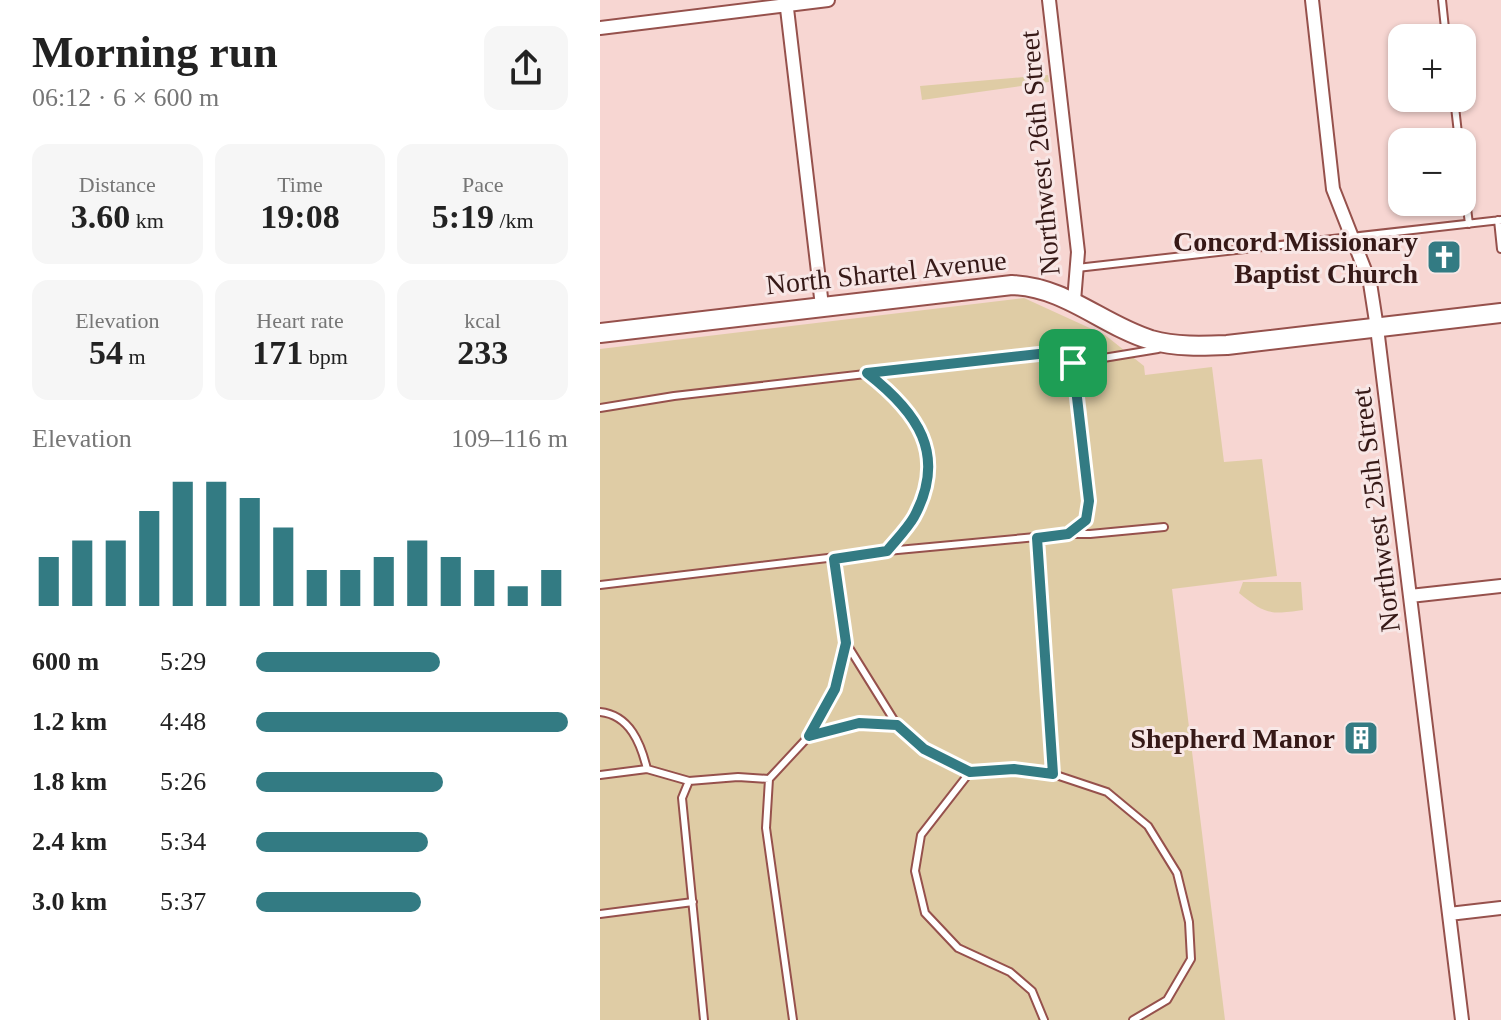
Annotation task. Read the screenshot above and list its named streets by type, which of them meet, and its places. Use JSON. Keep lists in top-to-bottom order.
{
  "streets": {
    "street": ["Northwest 26th Street", "North Shartel Avenue", "Northwest 25th Street"]
  },
  "crossings": [
    ["Northwest 26th Street", "North Shartel Avenue"],
    ["North Shartel Avenue", "Northwest 25th Street"]
  ],
  "places": {
    "church": ["Concord Missionary Baptist Church"],
    "building": ["Shepherd Manor"]
  },
  "page": {
    "heading": ["Morning run", "06:12 · 6 × 600 m"],
    "map_buttons": ["+", "−"],
    "stats": [
      ["Distance", "3.60 km"],
      ["Time", "19:08"],
      ["Pace", "5:19 /km"],
      ["Elevation", "54 m"],
      ["Heart rate", "171 bpm"],
      ["kcal", "233"]
    ],
    "chart": ["Elevation", "109–116 m"],
    "list": [
      {
        "name": "600 m",
        "note": "5:29"
      },
      {
        "name": "1.2 km",
        "note": "4:48"
      },
      {
        "name": "1.8 km",
        "note": "5:26"
      },
      {
        "name": "2.4 km",
        "note": "5:34"
      },
      {
        "name": "3.0 km",
        "note": "5:37"
      }
    ]
  }
}
